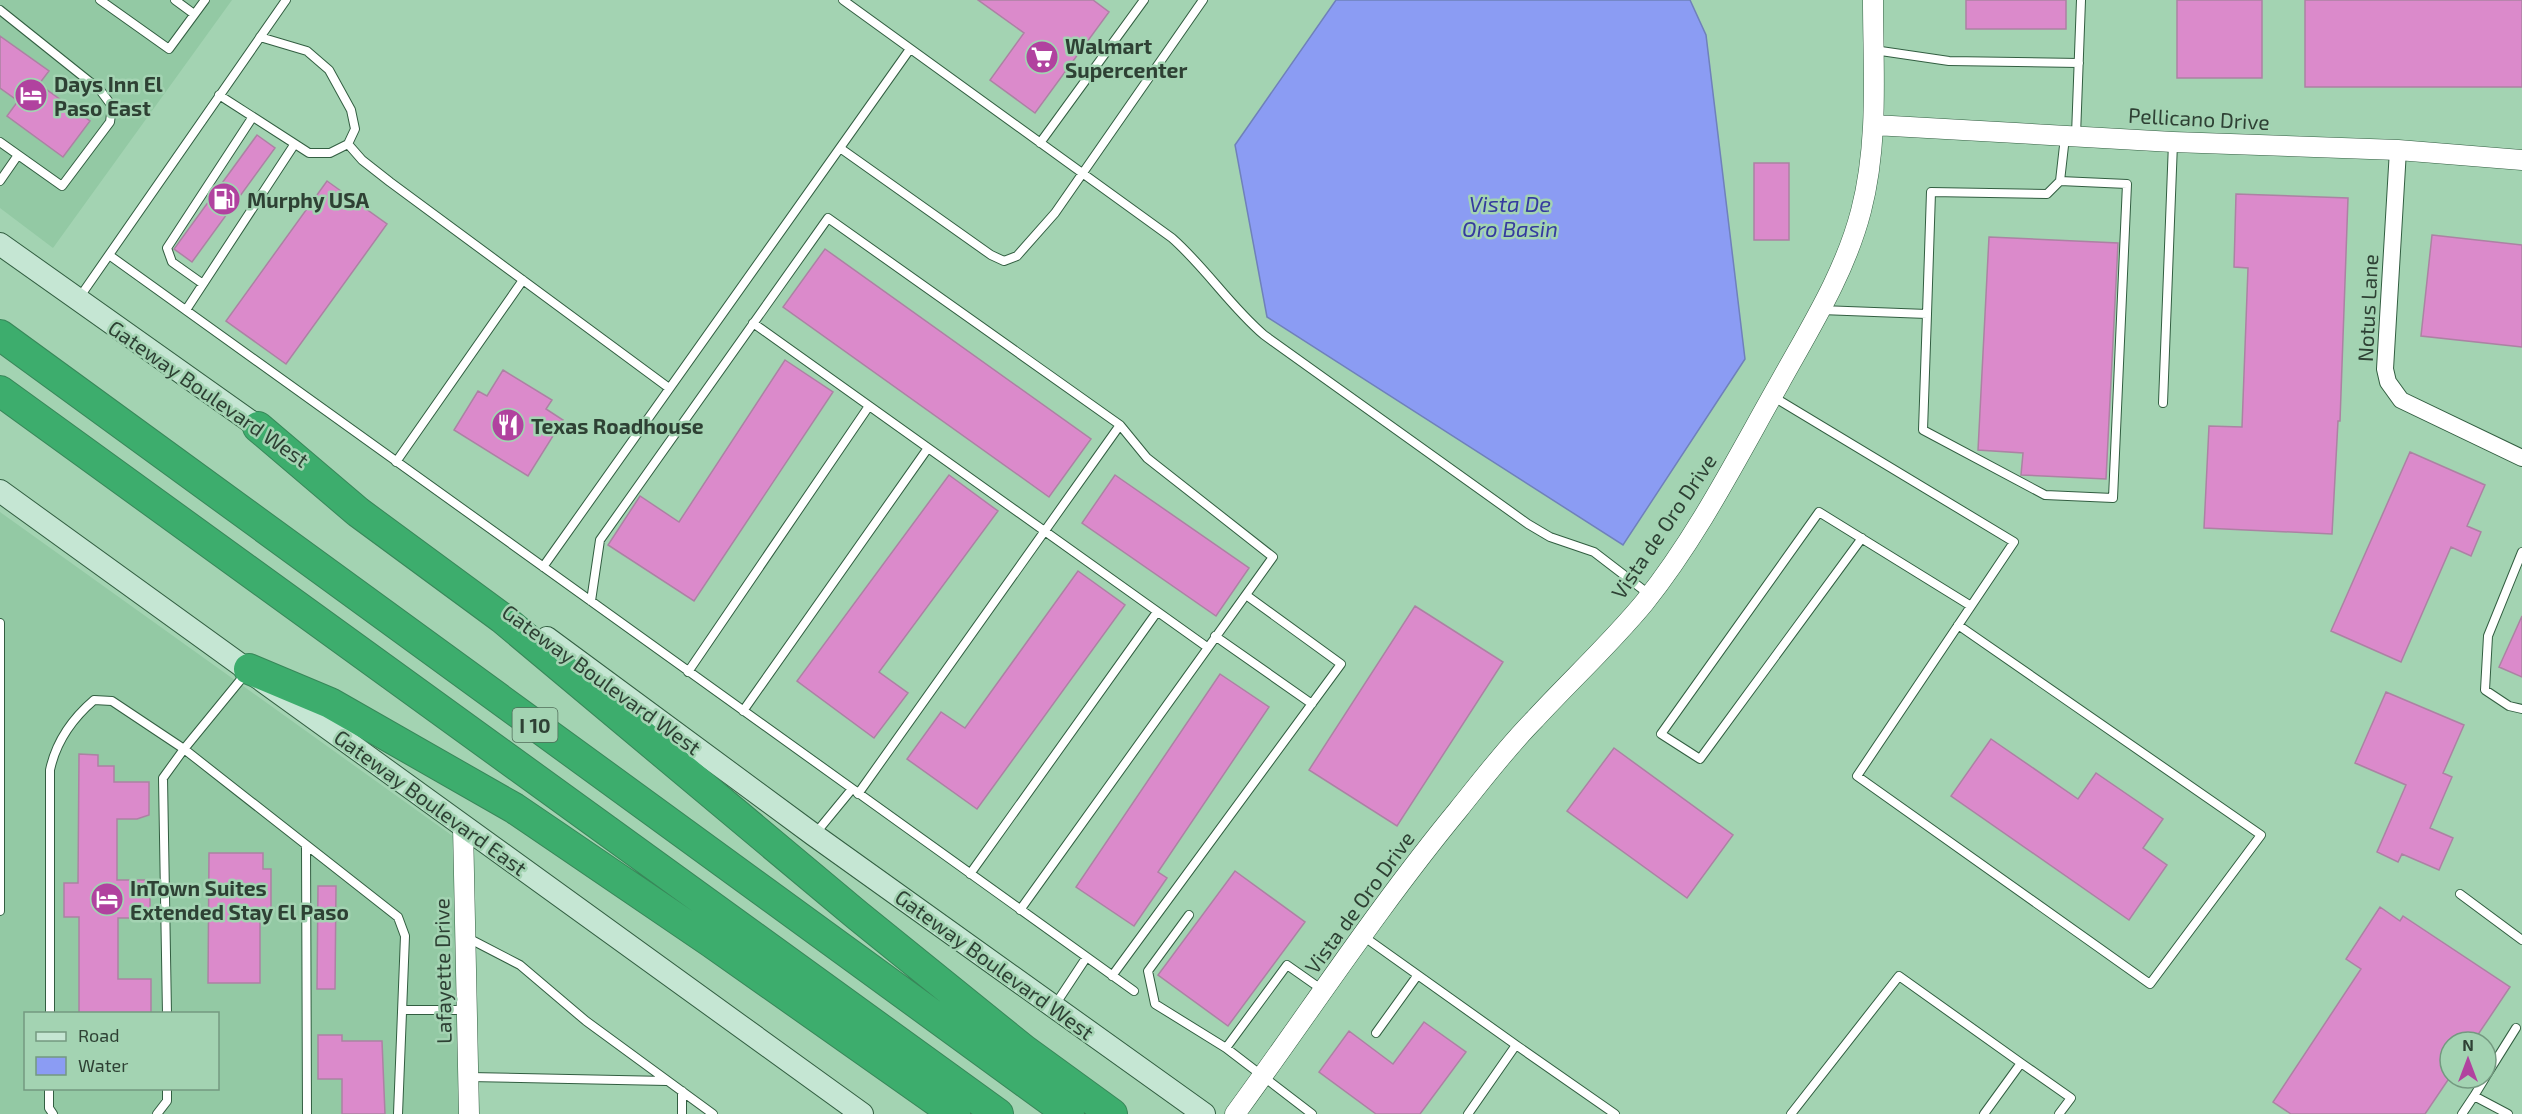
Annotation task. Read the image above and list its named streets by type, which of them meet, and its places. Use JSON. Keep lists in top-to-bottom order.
{
  "streets": {
    "highway": ["I 10"],
    "main road": ["Gateway Boulevard West", "Gateway Boulevard East"],
    "street": [
      "Pellicano Drive",
      "Notus Lane",
      "Vista de Oro Drive",
      "Lafayette Drive"
    ]
  },
  "crossings": [
    ["Pellicano Drive", "Notus Lane"],
    ["Pellicano Drive", "Vista de Oro Drive"],
    ["Gateway Boulevard East", "Lafayette Drive"]
  ],
  "water": ["Vista De Oro Basin"],
  "places": {
    "supermarket": ["Walmart Supercenter"],
    "hotel": ["Days Inn El Paso East", "InTown Suites Extended Stay El Paso"],
    "fuel station": ["Murphy USA"],
    "restaurant": ["Texas Roadhouse"]
  },
  "legend": ["Road", "Water"],
  "north": "top"
}
